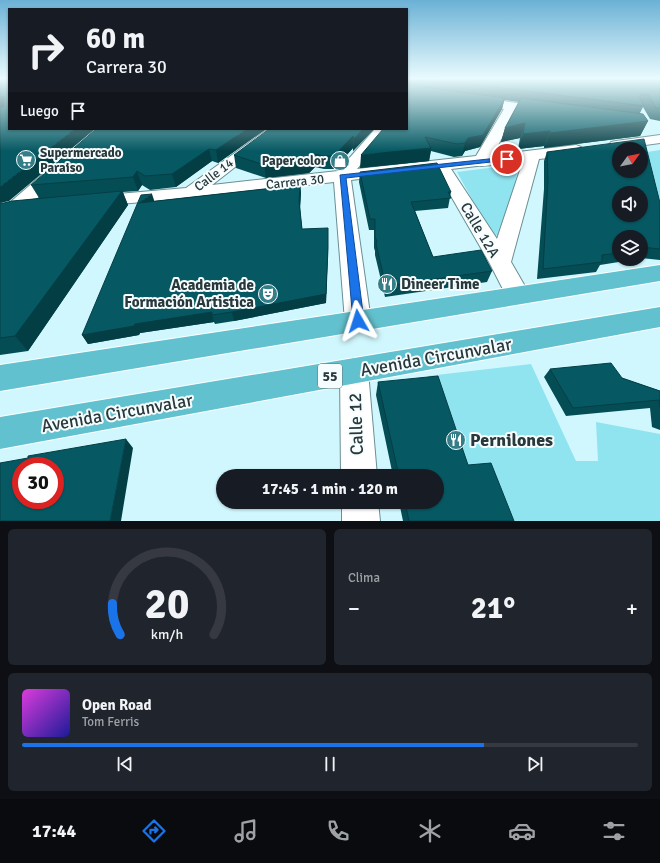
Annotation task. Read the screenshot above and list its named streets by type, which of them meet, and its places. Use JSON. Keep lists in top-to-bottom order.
{
  "streets": {
    "highway": ["Avenida Circunvalar", "55"],
    "street": [
      "Calle 14",
      "Carrera 30",
      "Calle 12A",
      "Calle 12"
    ]
  },
  "crossings": [
    ["Calle 14", "Carrera 30"],
    ["Carrera 30", "Calle 12A"],
    ["Avenida Circunvalar", "Calle 12"]
  ],
  "places": {
    "supermarket": ["Supermercado Paraiso"],
    "shop": ["Paper color"],
    "restaurant": ["Dineer Time", "Pernilones"],
    "theatre": ["Academia de Formación Artistica"]
  },
  "north": "top right",
  "page": {
    "turn": ["60 m", "Carrera 30"],
    "then": "Luego",
    "limit": "30",
    "trip": "17:45 · 1 min · 120 m",
    "tile": "Clima",
    "heat": ["−", "21°", "+"],
    "song": ["Open Road", "Tom Ferris"],
    "tabs": "17:44",
    "gauge": ["20", "km/h"]
  }
}
